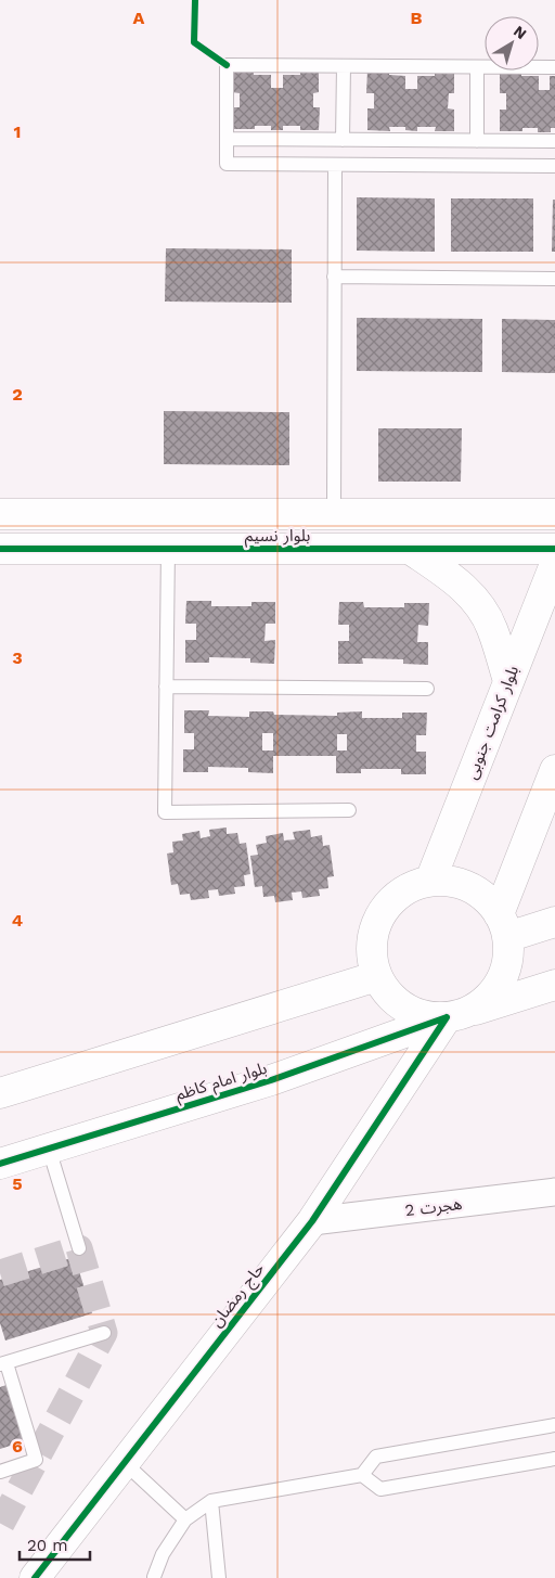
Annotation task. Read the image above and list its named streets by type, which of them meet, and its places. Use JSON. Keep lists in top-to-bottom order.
{
  "streets": {
    "street": [
      "بلوار نسیم",
      "بلوار کرامت جنوبی",
      "بلوار امام کاظم",
      "هجرت 2",
      "حاج رمضان"
    ]
  },
  "crossings": [
    ["بلوار کرامت جنوبی", "بلوار امام کاظم"],
    ["بلوار کرامت جنوبی", "حاج رمضان"],
    ["بلوار امام کاظم", "حاج رمضان"],
    ["هجرت 2", "حاج رمضان"]
  ],
  "scale_bar": "20 m",
  "north": "top right",
  "grid": {
    "columns": ["A", "B"],
    "rows": [
      "1",
      "2",
      "3",
      "4",
      "5",
      "6"
    ]
  }
}
